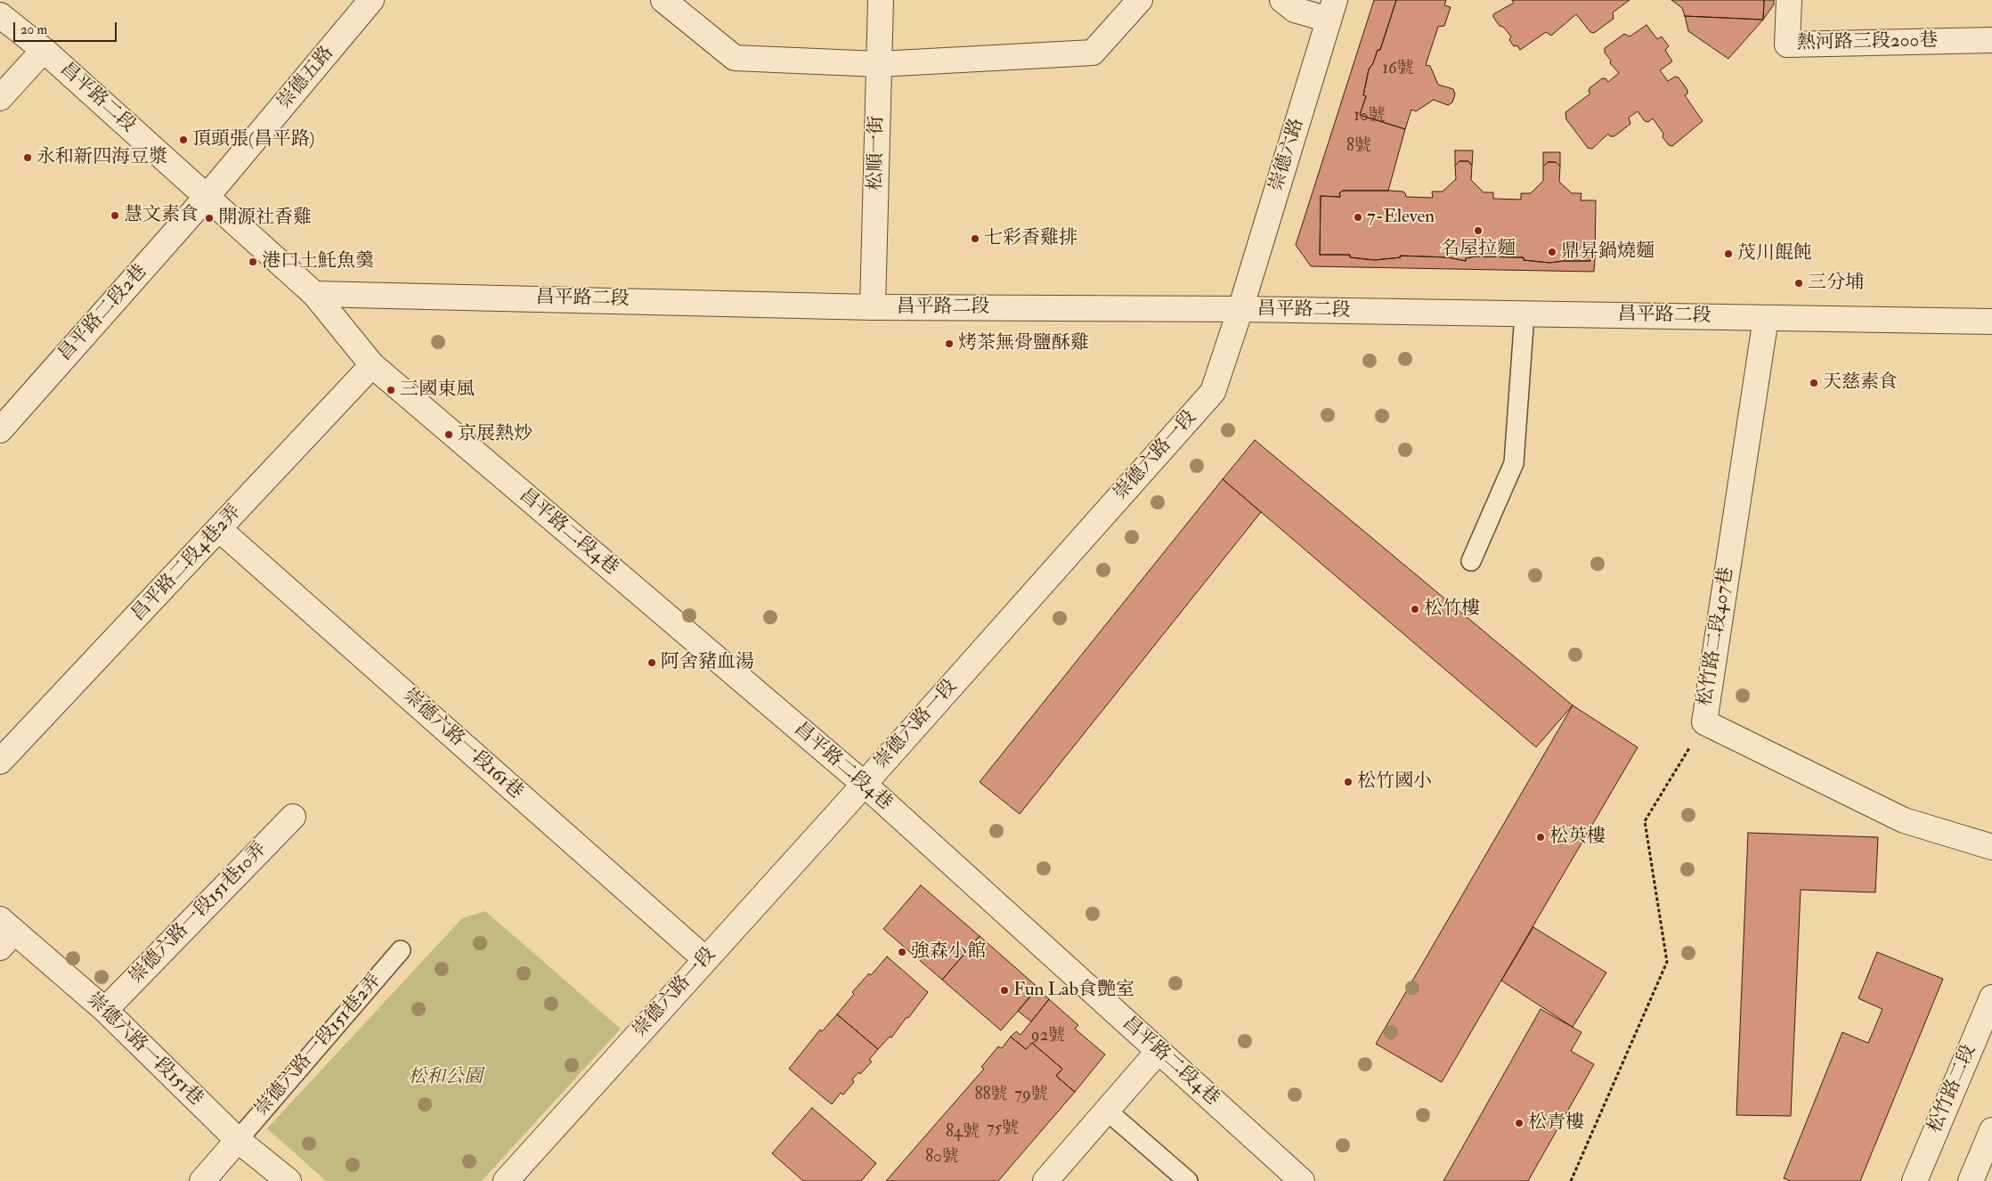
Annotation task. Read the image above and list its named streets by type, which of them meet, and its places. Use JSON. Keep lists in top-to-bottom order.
{
  "streets": {
    "street": [
      "熱河路三段200巷",
      "崇德五路",
      "昌平路二段",
      "松順一街",
      "崇德六路",
      "昌平路二段2巷",
      "崇德六路一段",
      "昌平路二段4巷",
      "昌平路二段4巷2弄",
      "松竹路二段407巷",
      "崇德六路一段161巷",
      "崇德六路一段151巷10弄",
      "崇德六路一段151巷",
      "松竹路二段"
    ],
    "lane": ["崇德六路一段151巷2弄"]
  },
  "crossings": [
    ["崇德五路", "昌平路二段"],
    ["崇德五路", "昌平路二段2巷"],
    ["昌平路二段", "松順一街"],
    ["昌平路二段", "崇德六路"],
    ["昌平路二段", "昌平路二段2巷"],
    ["昌平路二段", "崇德六路一段"],
    ["昌平路二段", "昌平路二段4巷"],
    ["昌平路二段", "松竹路二段407巷"],
    ["崇德六路", "崇德六路一段"],
    ["崇德六路一段", "昌平路二段4巷"],
    ["崇德六路一段", "崇德六路一段161巷"],
    ["昌平路二段4巷", "昌平路二段4巷2弄"],
    ["昌平路二段4巷2弄", "崇德六路一段161巷"],
    ["崇德六路一段151巷10弄", "崇德六路一段151巷"],
    ["崇德六路一段151巷2弄", "崇德六路一段151巷"]
  ],
  "parks": ["松和公園"],
  "places": [
    "頂頭張(昌平路)",
    "永和新四海豆漿",
    "慧文素食",
    "7-Eleven",
    "開源社香雞",
    "名屋拉麵",
    "七彩香雞排",
    "鼎昇鍋燒麵",
    "茂川餛飩",
    "港口土魠魚羹",
    "三分埔",
    "烤茶無骨鹽酥雞",
    "天慈素食",
    "三國東風",
    "京展熱炒",
    "松竹樓",
    "阿舍豬血湯",
    "松竹國小",
    "松英樓",
    "強森小館",
    "Fun Lab食艷室",
    "松青樓"
  ],
  "house_numbers": [
    "16號",
    "10號",
    "8號",
    "92號",
    "88號",
    "79號",
    "75號",
    "84號",
    "80號"
  ],
  "scale_bar": "20 m"
}
